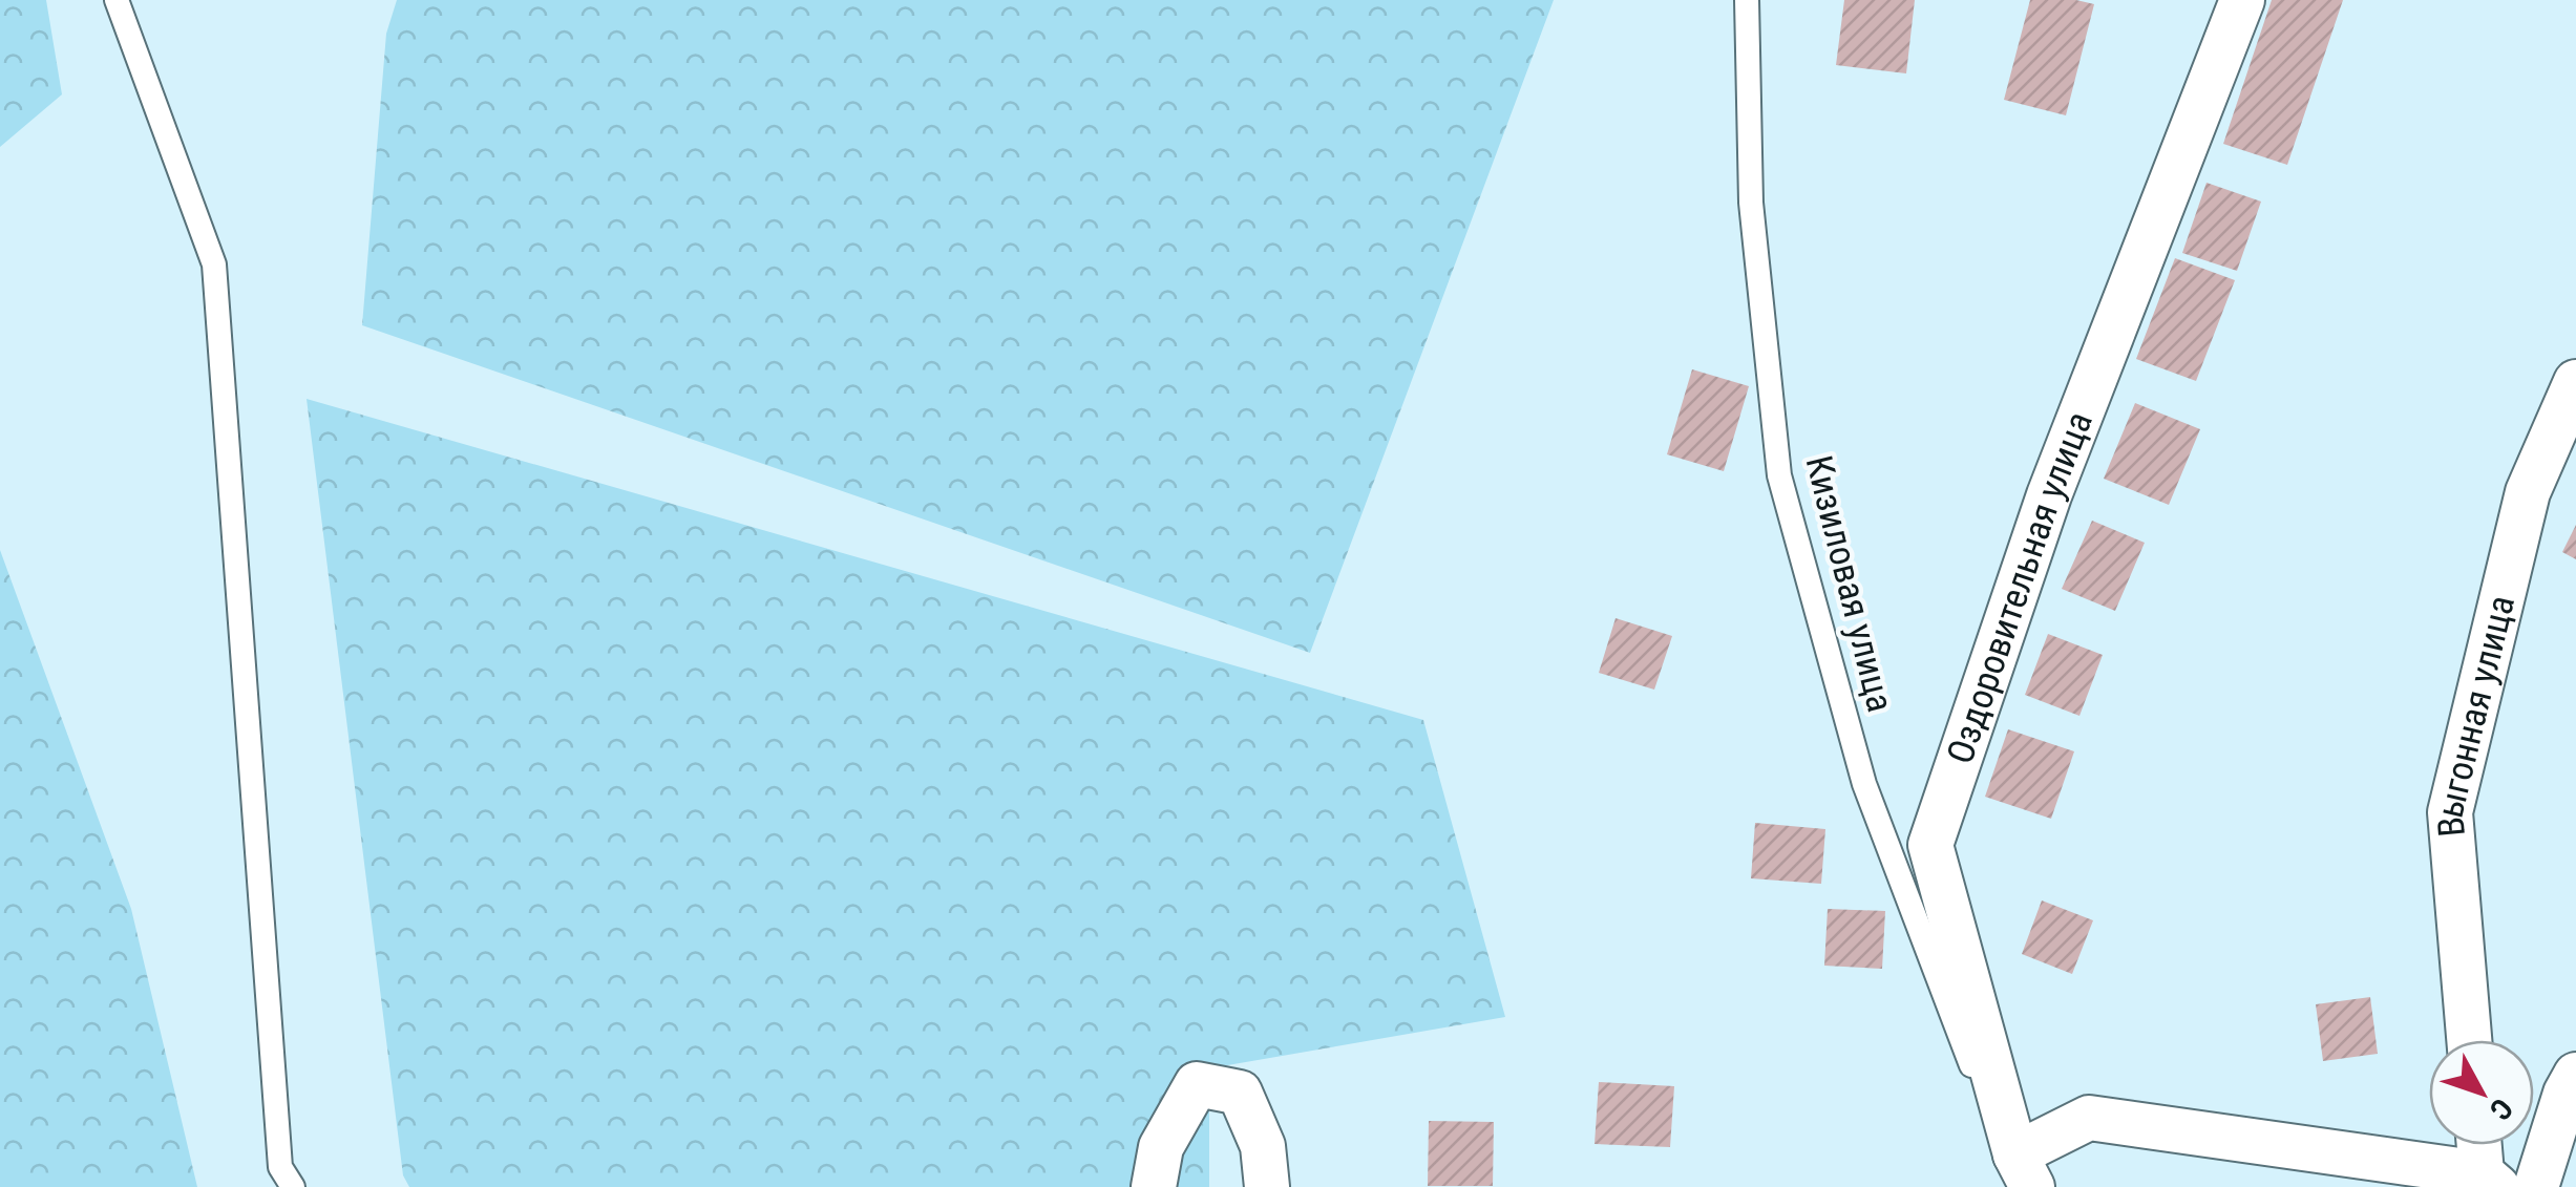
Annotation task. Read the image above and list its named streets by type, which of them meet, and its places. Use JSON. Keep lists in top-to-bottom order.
{
  "streets": {
    "street": ["Оздоровительная улица", "Выгонная улица"],
    "lane": ["Кизиловая улица"]
  },
  "crossings": [
    ["Кизиловая улица", "Оздоровительная улица"]
  ],
  "north": "bottom right"
}
